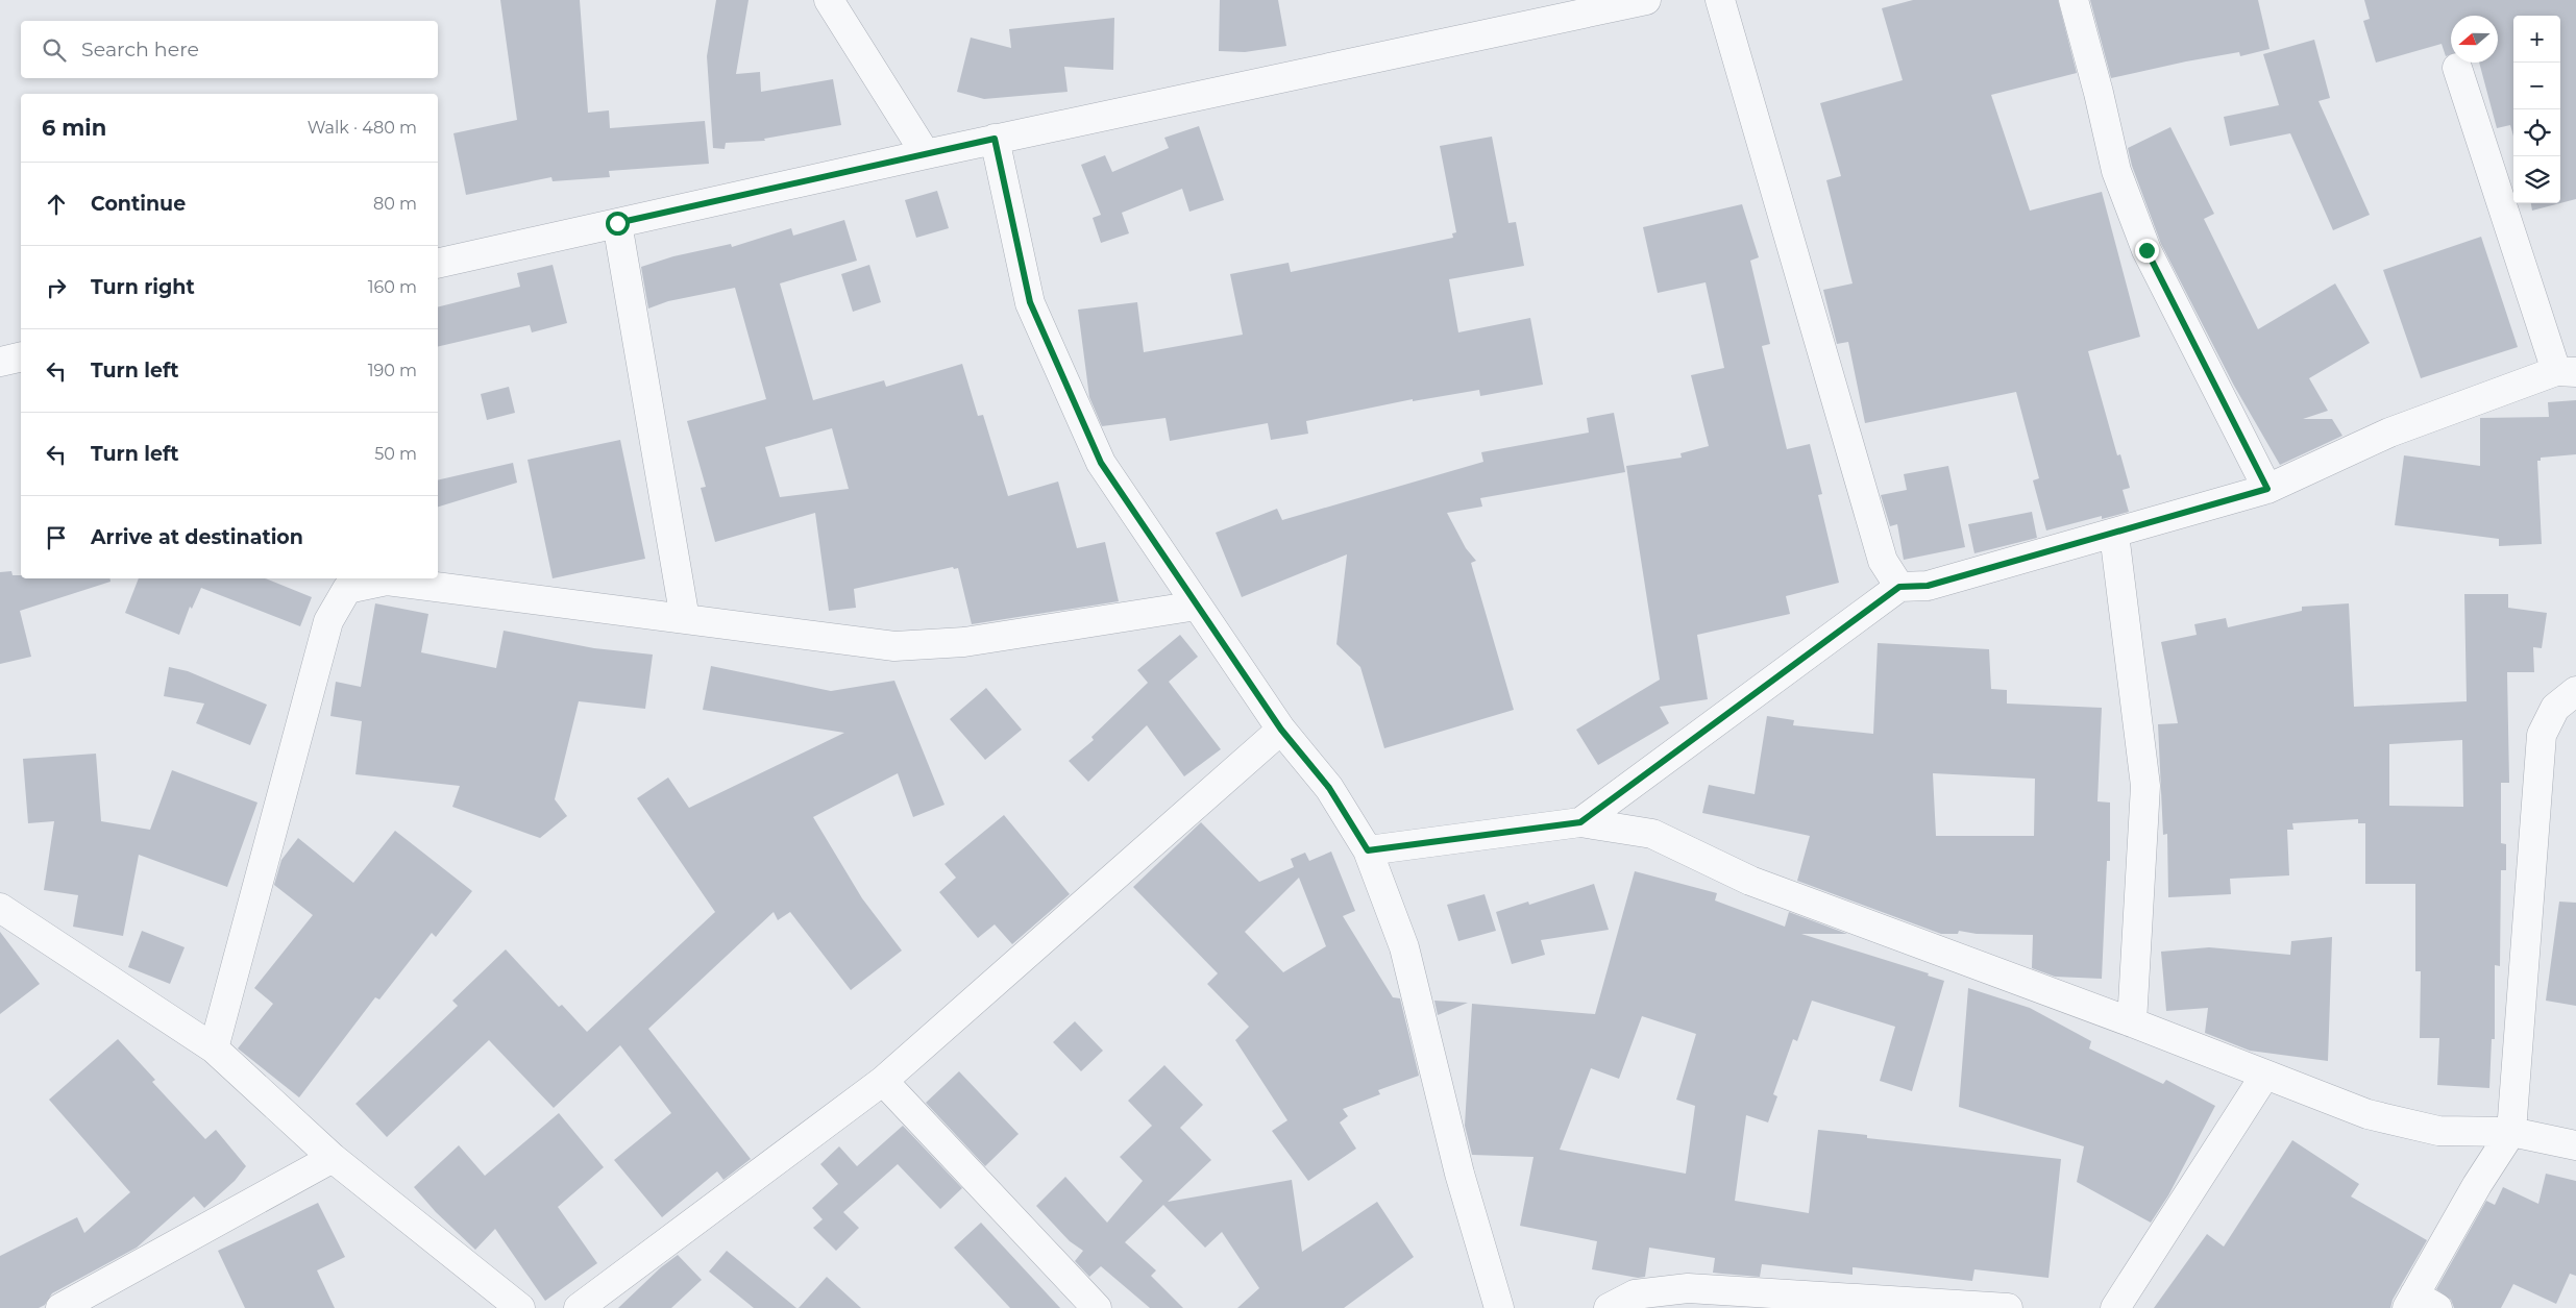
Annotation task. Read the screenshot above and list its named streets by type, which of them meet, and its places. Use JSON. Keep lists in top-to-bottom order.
{
  "north": "left",
  "page": {
    "map_buttons": ["+", "−"],
    "search": "Search here",
    "heading": ["6 min", "Walk · 480 m"],
    "list": [
      ["Continue", "80 m"],
      ["Turn right", "160 m"],
      ["Turn left", "190 m"],
      ["Turn left", "50 m"],
      "Arrive at destination"
    ]
  }
}
